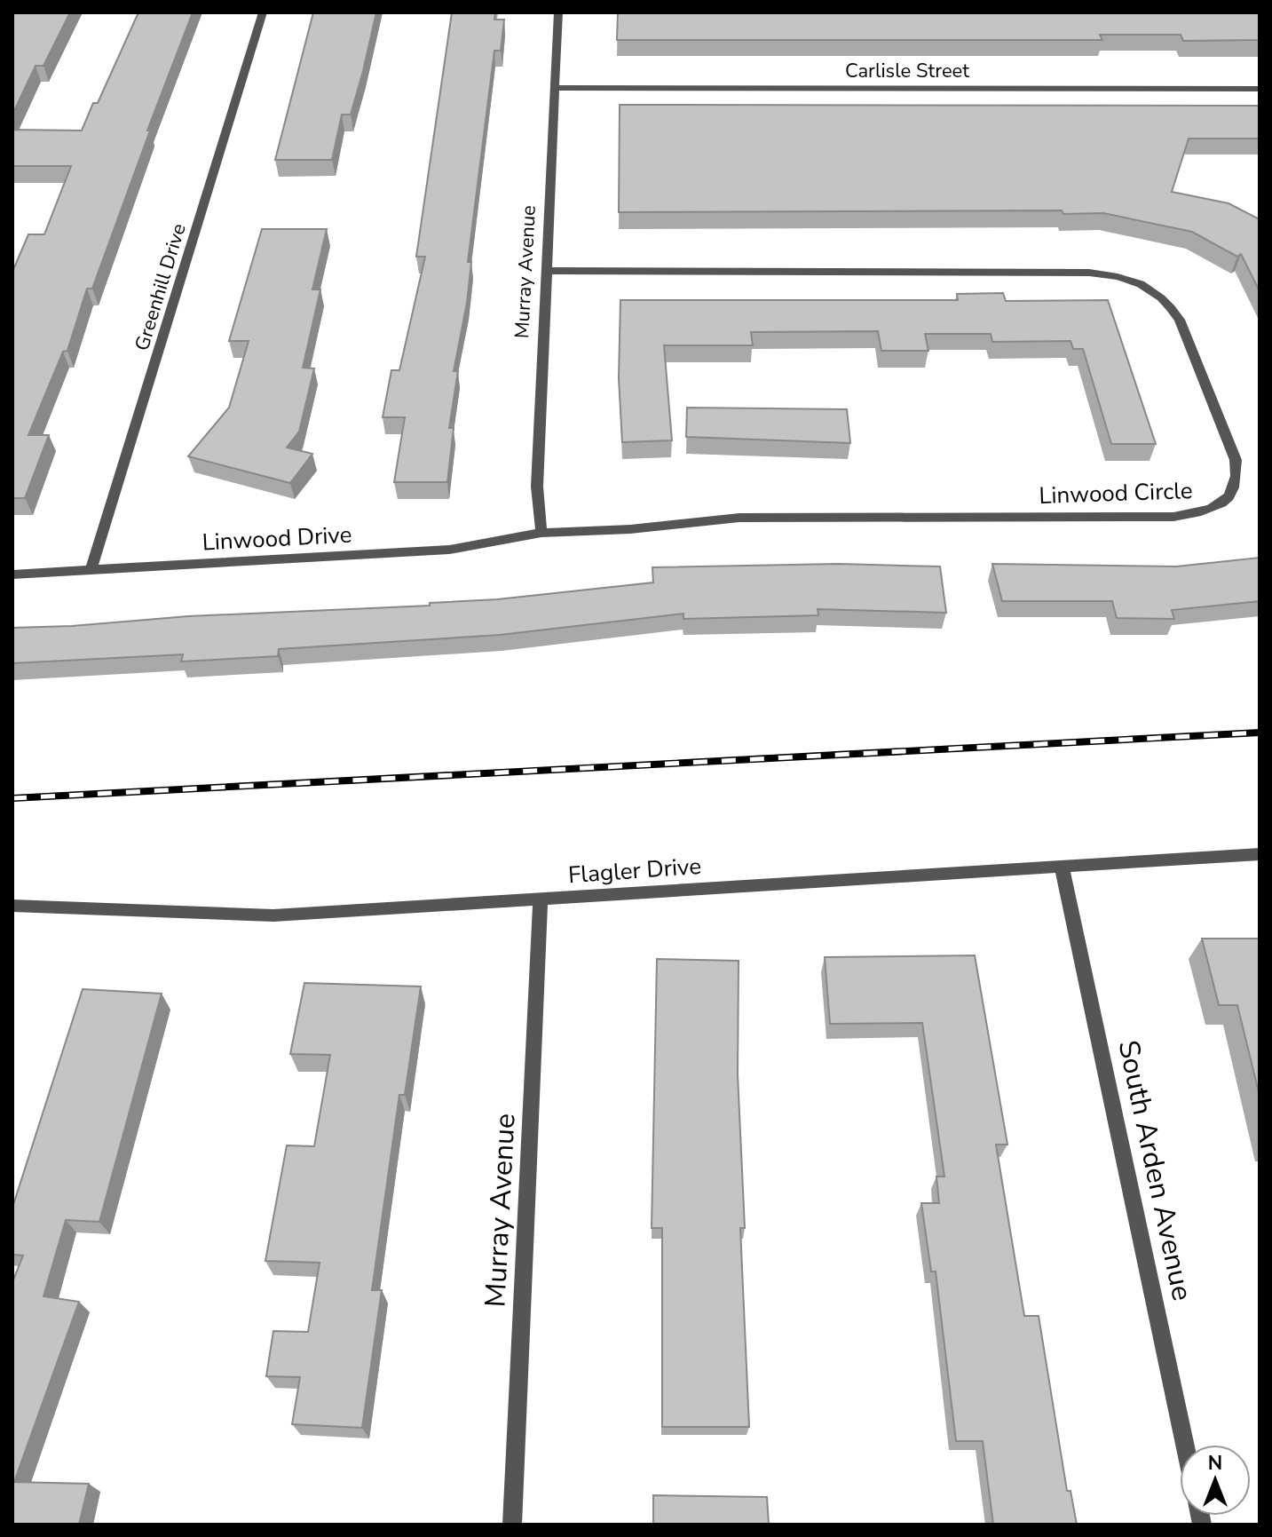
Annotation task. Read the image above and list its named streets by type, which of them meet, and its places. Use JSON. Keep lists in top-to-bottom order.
{
  "streets": {
    "street": [
      "Carlisle Street",
      "Murray Avenue",
      "Greenhill Drive",
      "Linwood Circle",
      "Linwood Drive",
      "Flagler Drive",
      "South Arden Avenue"
    ]
  },
  "crossings": [
    ["Carlisle Street", "Murray Avenue"],
    ["Murray Avenue", "Linwood Circle"],
    ["Murray Avenue", "Linwood Drive"],
    ["Murray Avenue", "Flagler Drive"],
    ["Greenhill Drive", "Linwood Drive"],
    ["Linwood Circle", "Linwood Drive"],
    ["Flagler Drive", "South Arden Avenue"]
  ],
  "north": "top"
}
